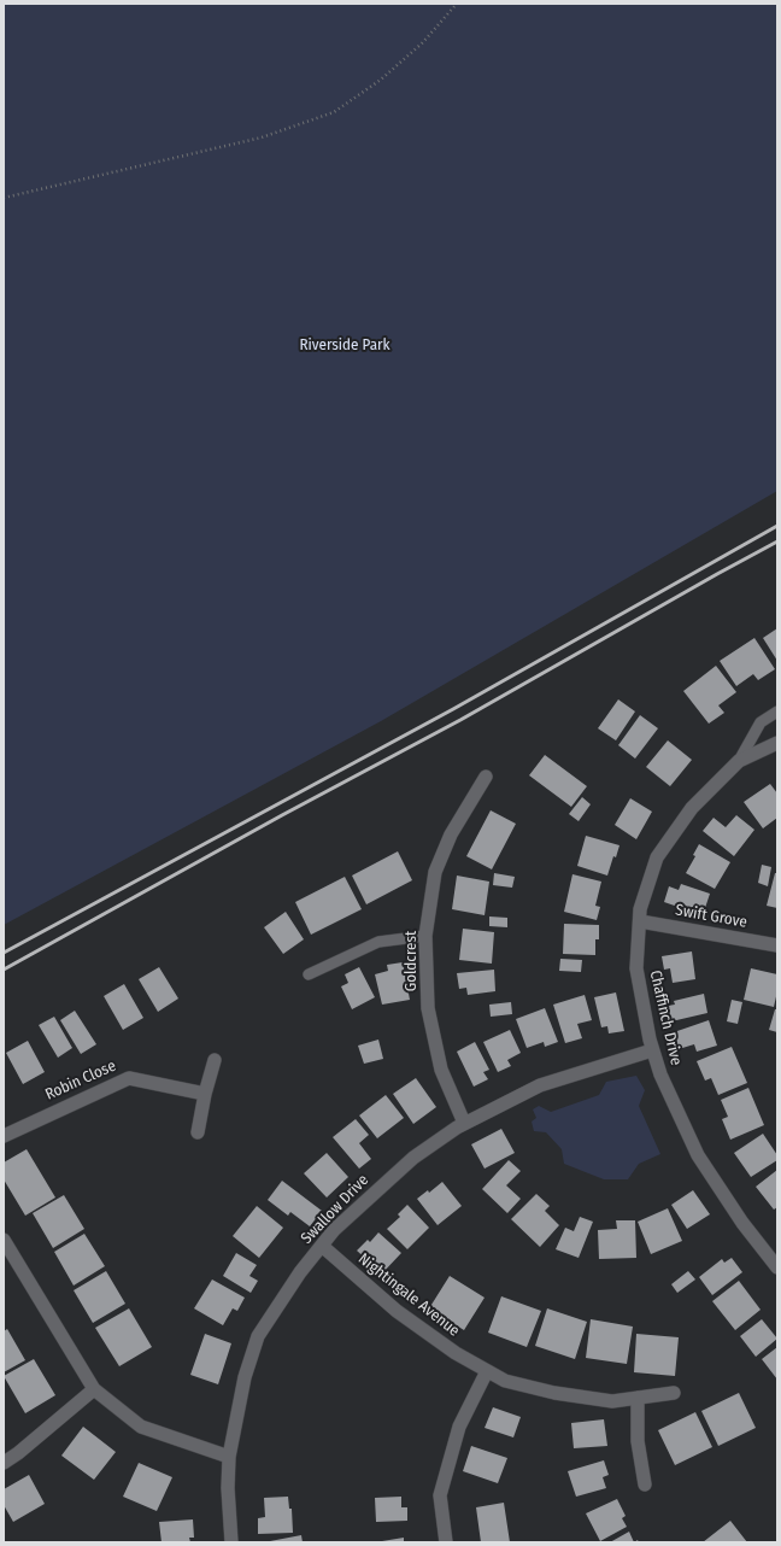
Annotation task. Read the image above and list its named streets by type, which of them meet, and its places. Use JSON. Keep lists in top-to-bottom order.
{
  "streets": {
    "street": [
      "Swift Grove",
      "Goldcrest",
      "Chaffinch Drive",
      "Robin Close",
      "Swallow Drive",
      "Nightingale Avenue"
    ]
  },
  "crossings": [
    ["Swift Grove", "Chaffinch Drive"],
    ["Goldcrest", "Swallow Drive"],
    ["Chaffinch Drive", "Swallow Drive"],
    ["Swallow Drive", "Nightingale Avenue"]
  ],
  "parks": ["Riverside Park"]
}
